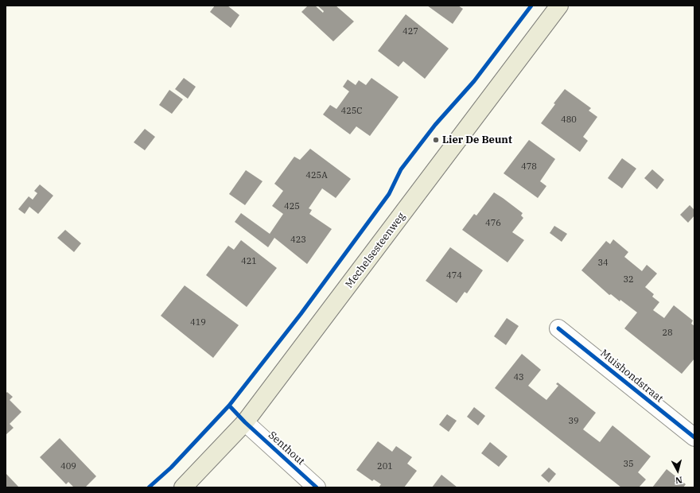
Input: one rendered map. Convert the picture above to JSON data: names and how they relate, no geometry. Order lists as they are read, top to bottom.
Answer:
{
  "streets": {
    "main road": ["Mechelsesteenweg"],
    "street": ["Muishondstraat", "Senthout"]
  },
  "crossings": [
    ["Mechelsesteenweg", "Senthout"]
  ],
  "places": ["Lier De Beunt"],
  "house_numbers": [
    "427",
    "425C",
    "480",
    "478",
    "425A",
    "425",
    "476",
    "423",
    "421",
    "34",
    "474",
    "32",
    "419",
    "28",
    "43",
    "39",
    "35",
    "409",
    "201"
  ],
  "north": "bottom"
}
